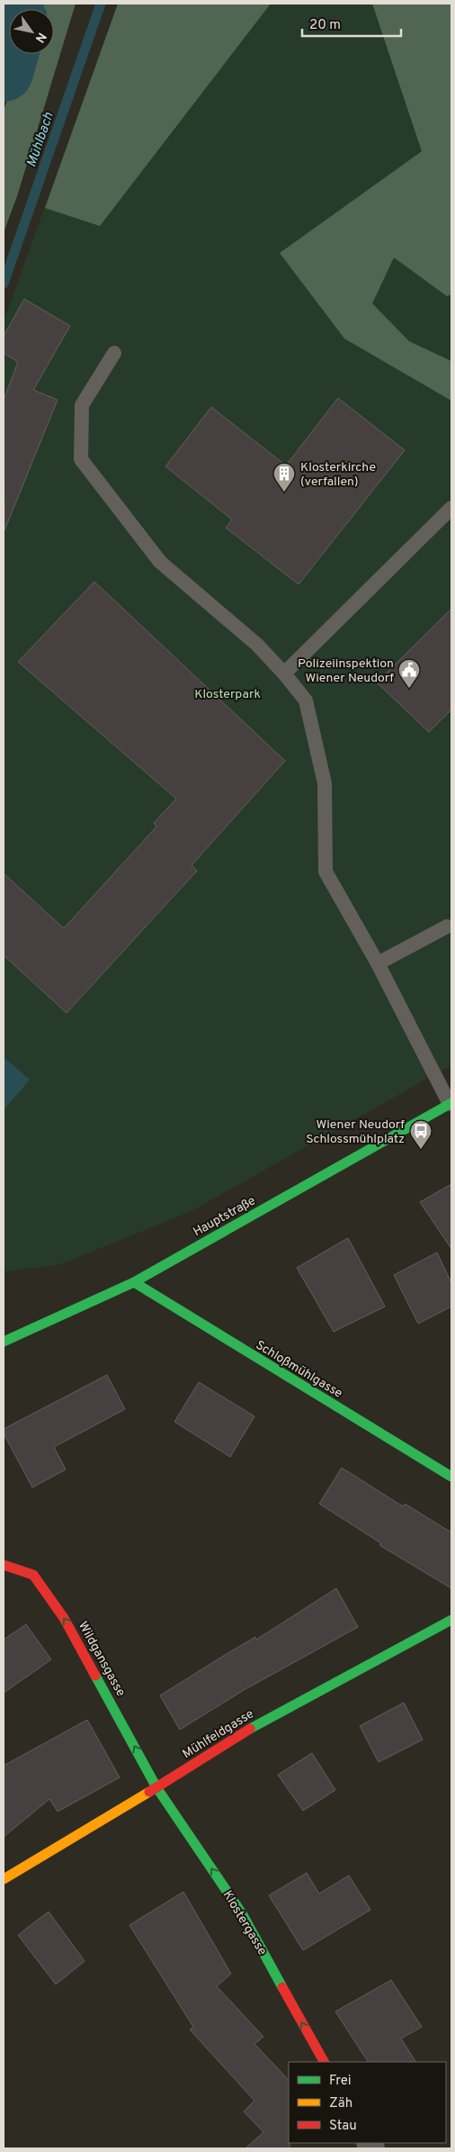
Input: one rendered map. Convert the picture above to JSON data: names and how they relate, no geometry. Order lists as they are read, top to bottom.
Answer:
{
  "streets": {
    "street": [
      "Hauptstraße",
      "Schloßmühlgasse",
      "Wildgansgasse",
      "Mühlfeldgasse",
      "Klostergasse"
    ]
  },
  "crossings": [
    ["Hauptstraße", "Schloßmühlgasse"],
    ["Wildgansgasse", "Mühlfeldgasse"],
    ["Wildgansgasse", "Klostergasse"],
    ["Mühlfeldgasse", "Klostergasse"]
  ],
  "one_way": ["Wildgansgasse", "Klostergasse"],
  "water": ["Mühlbach"],
  "parks": ["Klosterpark"],
  "places": {
    "building": ["Klosterkirche (verfallen)"],
    "public building": ["Polizeiinspektion Wiener Neudorf"],
    "bus stop": ["Wiener Neudorf Schlossmühlplatz"]
  },
  "legend": ["Frei", "Zäh", "Stau"],
  "scale_bar": "20 m",
  "north": "bottom right"
}
